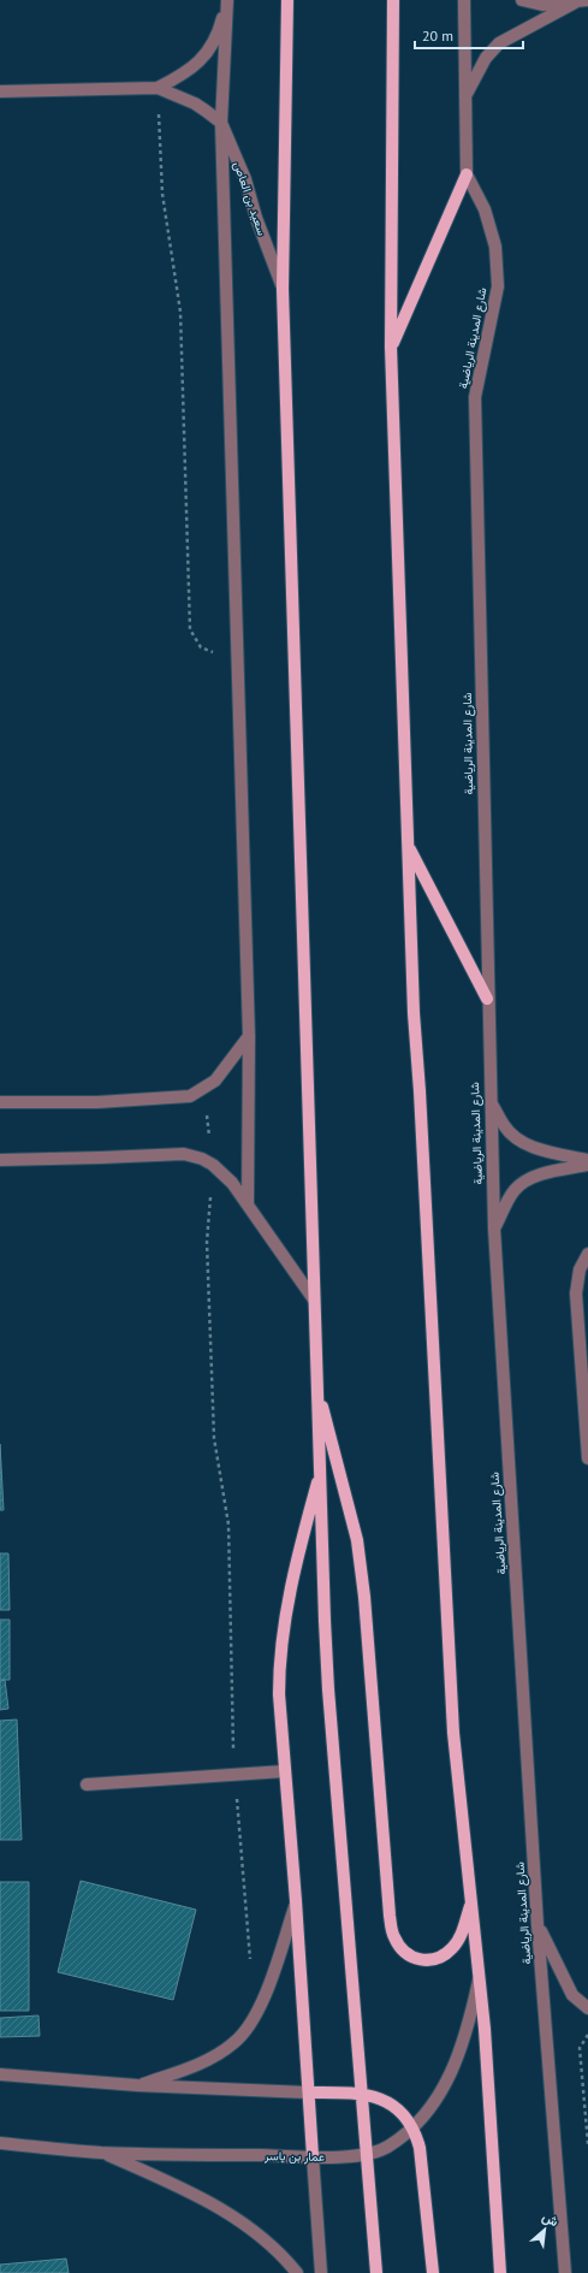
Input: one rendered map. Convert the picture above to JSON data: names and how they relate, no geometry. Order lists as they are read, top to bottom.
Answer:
{
  "streets": {
    "street": ["سعيد بن العاص", "شارع المدينة الرياضية", "عمار بن ياسر"]
  },
  "scale_bar": "20 m",
  "north": "top right"
}
